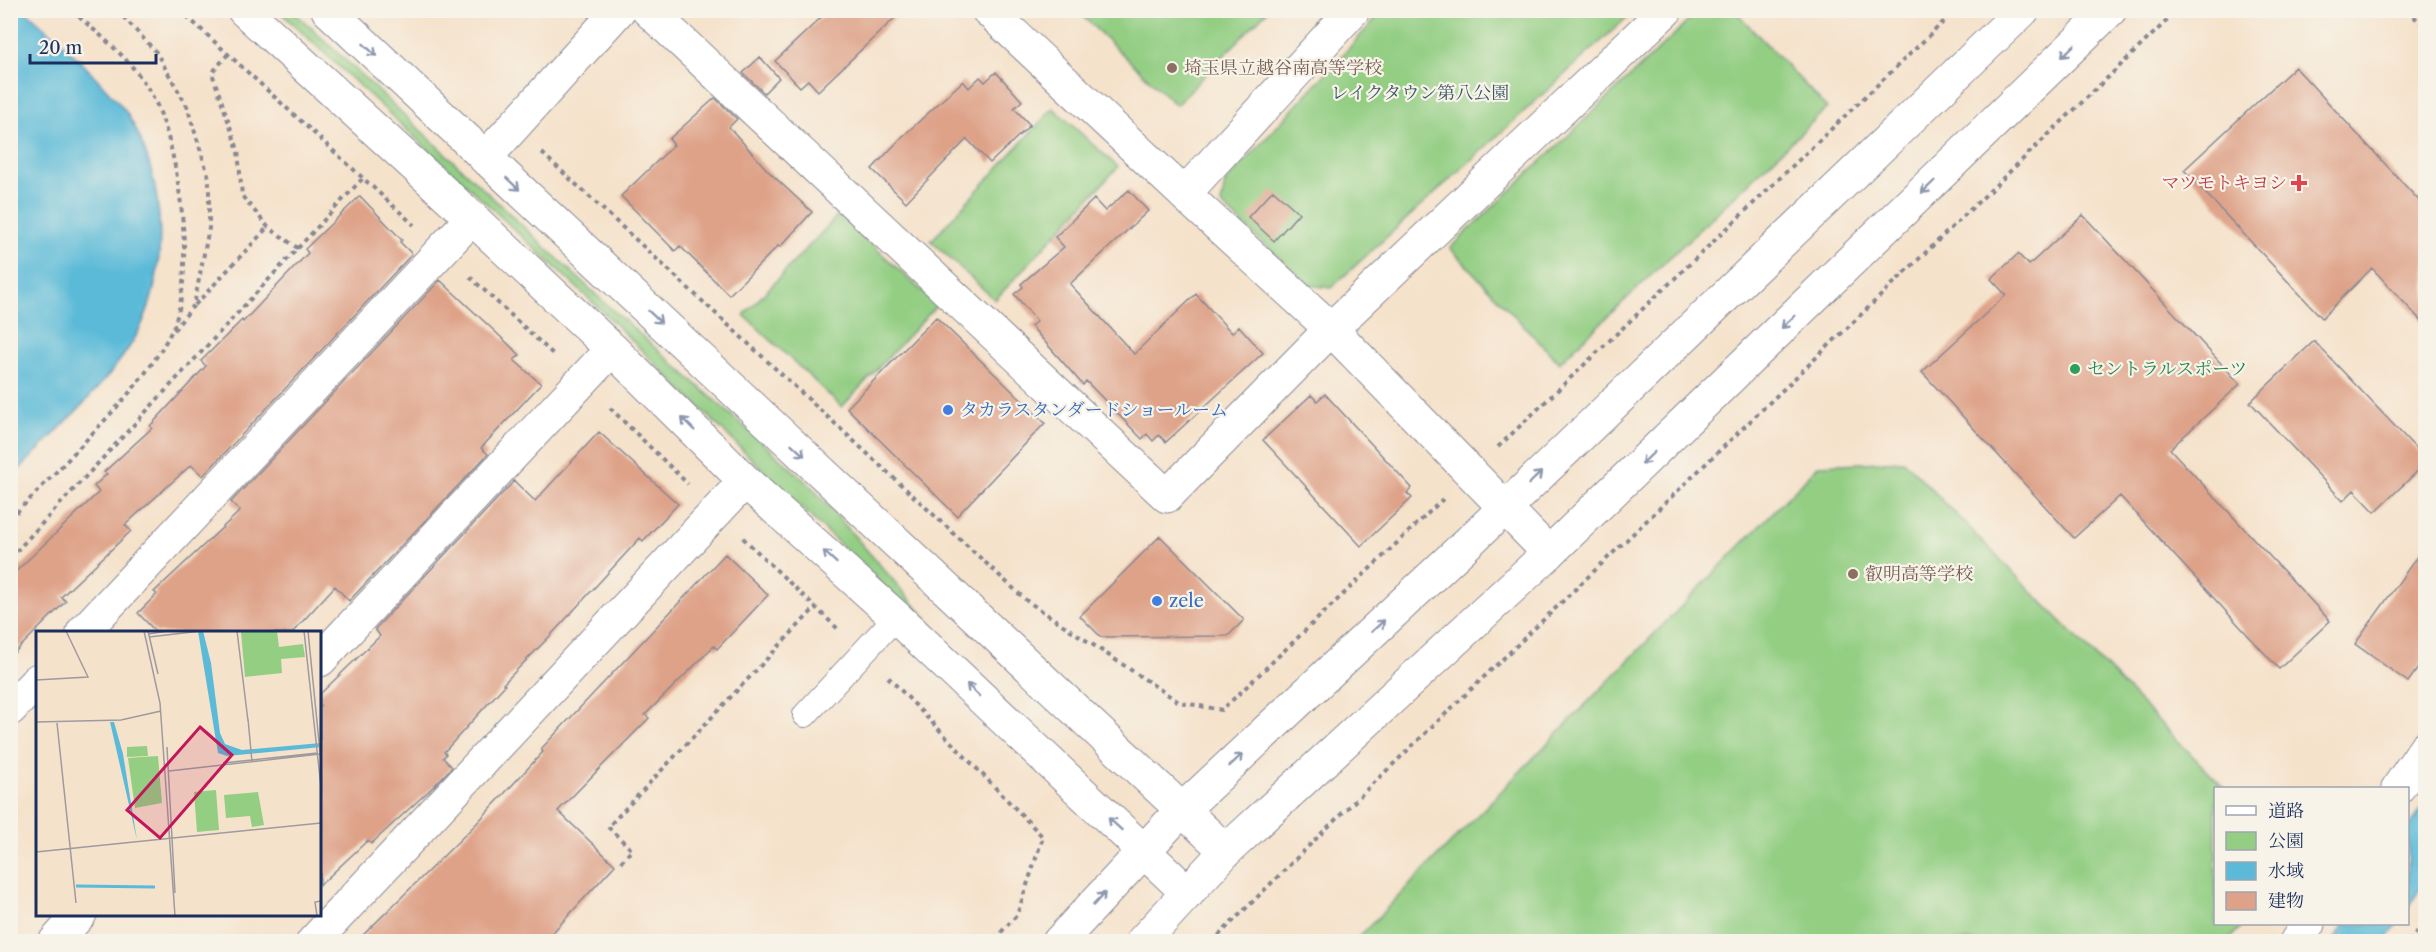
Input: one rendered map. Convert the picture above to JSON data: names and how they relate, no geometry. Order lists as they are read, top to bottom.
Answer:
{
  "parks": ["レイクタウン第八公園"],
  "places": {
    "other": [
      "埼玉県立越谷南高等学校",
      "セントラルスポーツ",
      "タカラスタンダードショールーム",
      "叡明高等学校",
      "zele"
    ],
    "health": ["マツモトキヨシ"]
  },
  "legend": [
    "道路",
    "公園",
    "水域",
    "建物"
  ],
  "scale_bar": "20 m"
}
